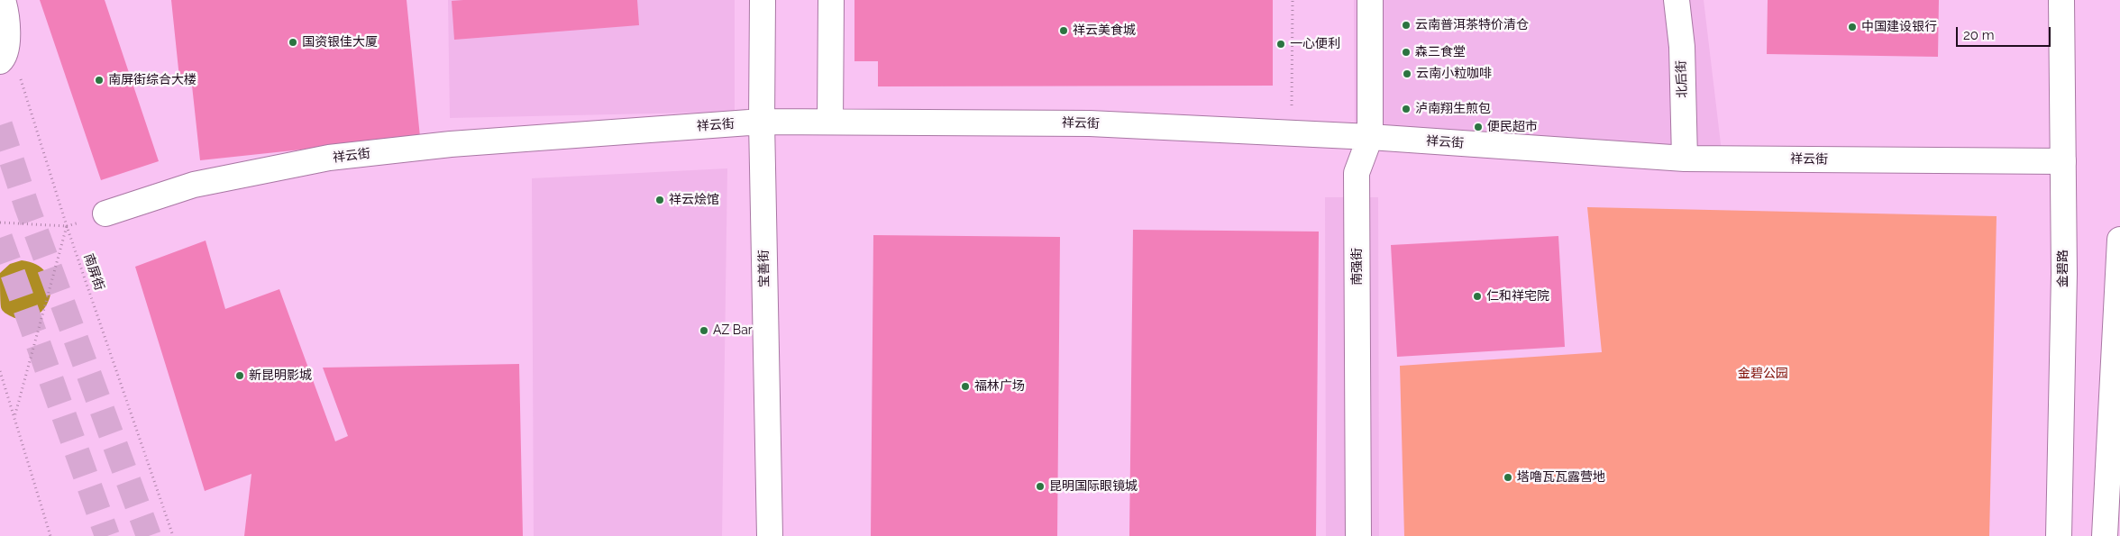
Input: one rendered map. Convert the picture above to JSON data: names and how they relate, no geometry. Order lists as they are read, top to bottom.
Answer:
{
  "streets": {
    "street": [
      "北后街",
      "祥云街",
      "南强街",
      "宝善街",
      "金碧路"
    ],
    "path": ["南屏街"]
  },
  "crossings": [
    ["北后街", "祥云街"],
    ["祥云街", "南强街"],
    ["祥云街", "宝善街"],
    ["祥云街", "金碧路"]
  ],
  "parks": ["金碧公园"],
  "places": [
    "云南普洱茶特价清仓",
    "中国建设银行",
    "祥云美食城",
    "国资银佳大厦",
    "一心便利",
    "森三食堂",
    "云南小粒咖啡",
    "南屏街综合大楼",
    "泸南翔生煎包",
    "便民超市",
    "祥云烩馆",
    "仁和祥宅院",
    "AZ Bar",
    "新昆明影城",
    "福林广场",
    "塔噜瓦瓦露营地",
    "昆明国际眼镜城"
  ],
  "scale_bar": "20 m"
}
